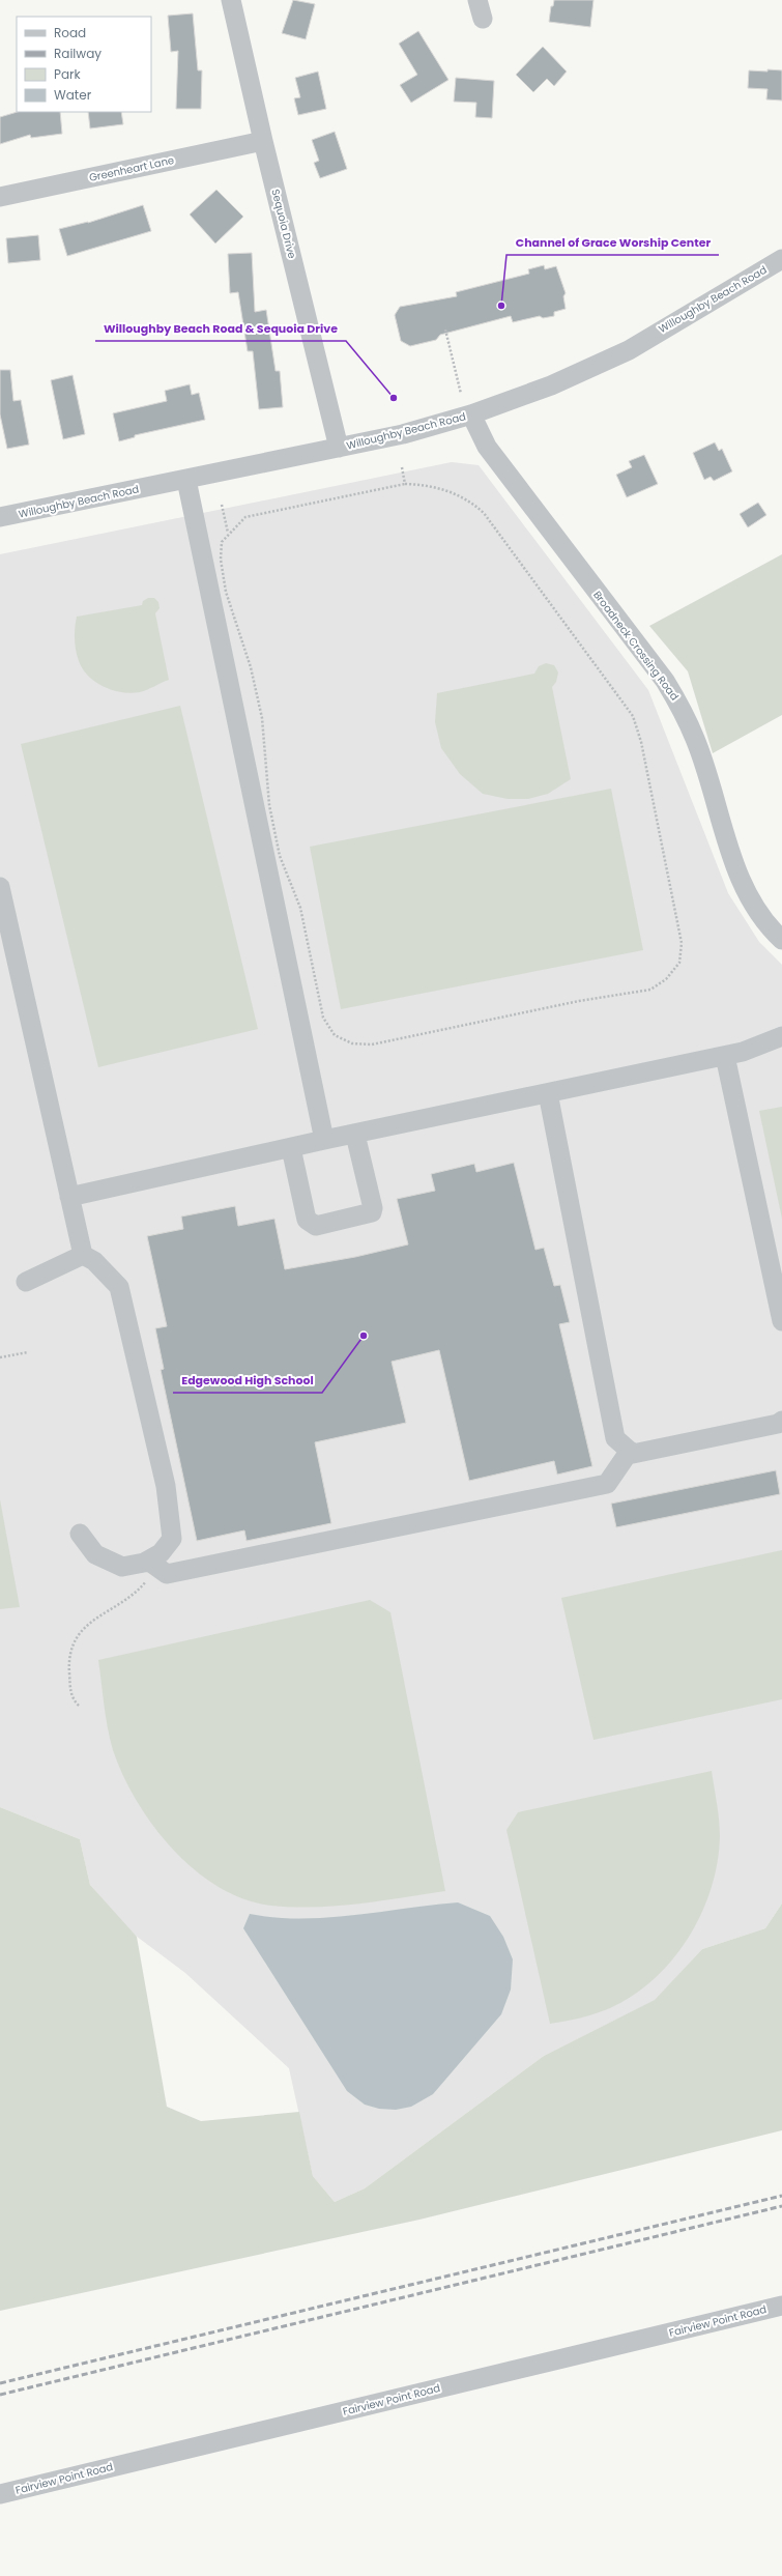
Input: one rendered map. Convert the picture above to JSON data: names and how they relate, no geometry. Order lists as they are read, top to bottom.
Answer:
{
  "streets": {
    "street": [
      "Greenheart Lane",
      "Sequoia Drive",
      "Willoughby Beach Road",
      "Broadneck Crossing Road",
      "Fairview Point Road"
    ]
  },
  "crossings": [
    ["Greenheart Lane", "Sequoia Drive"],
    ["Sequoia Drive", "Willoughby Beach Road"],
    ["Willoughby Beach Road", "Broadneck Crossing Road"]
  ],
  "places": ["Channel of Grace Worship Center", "Willoughby Beach Road & Sequoia Drive", "Edgewood High School"],
  "legend": [
    "Road",
    "Railway",
    "Park",
    "Water"
  ]
}
